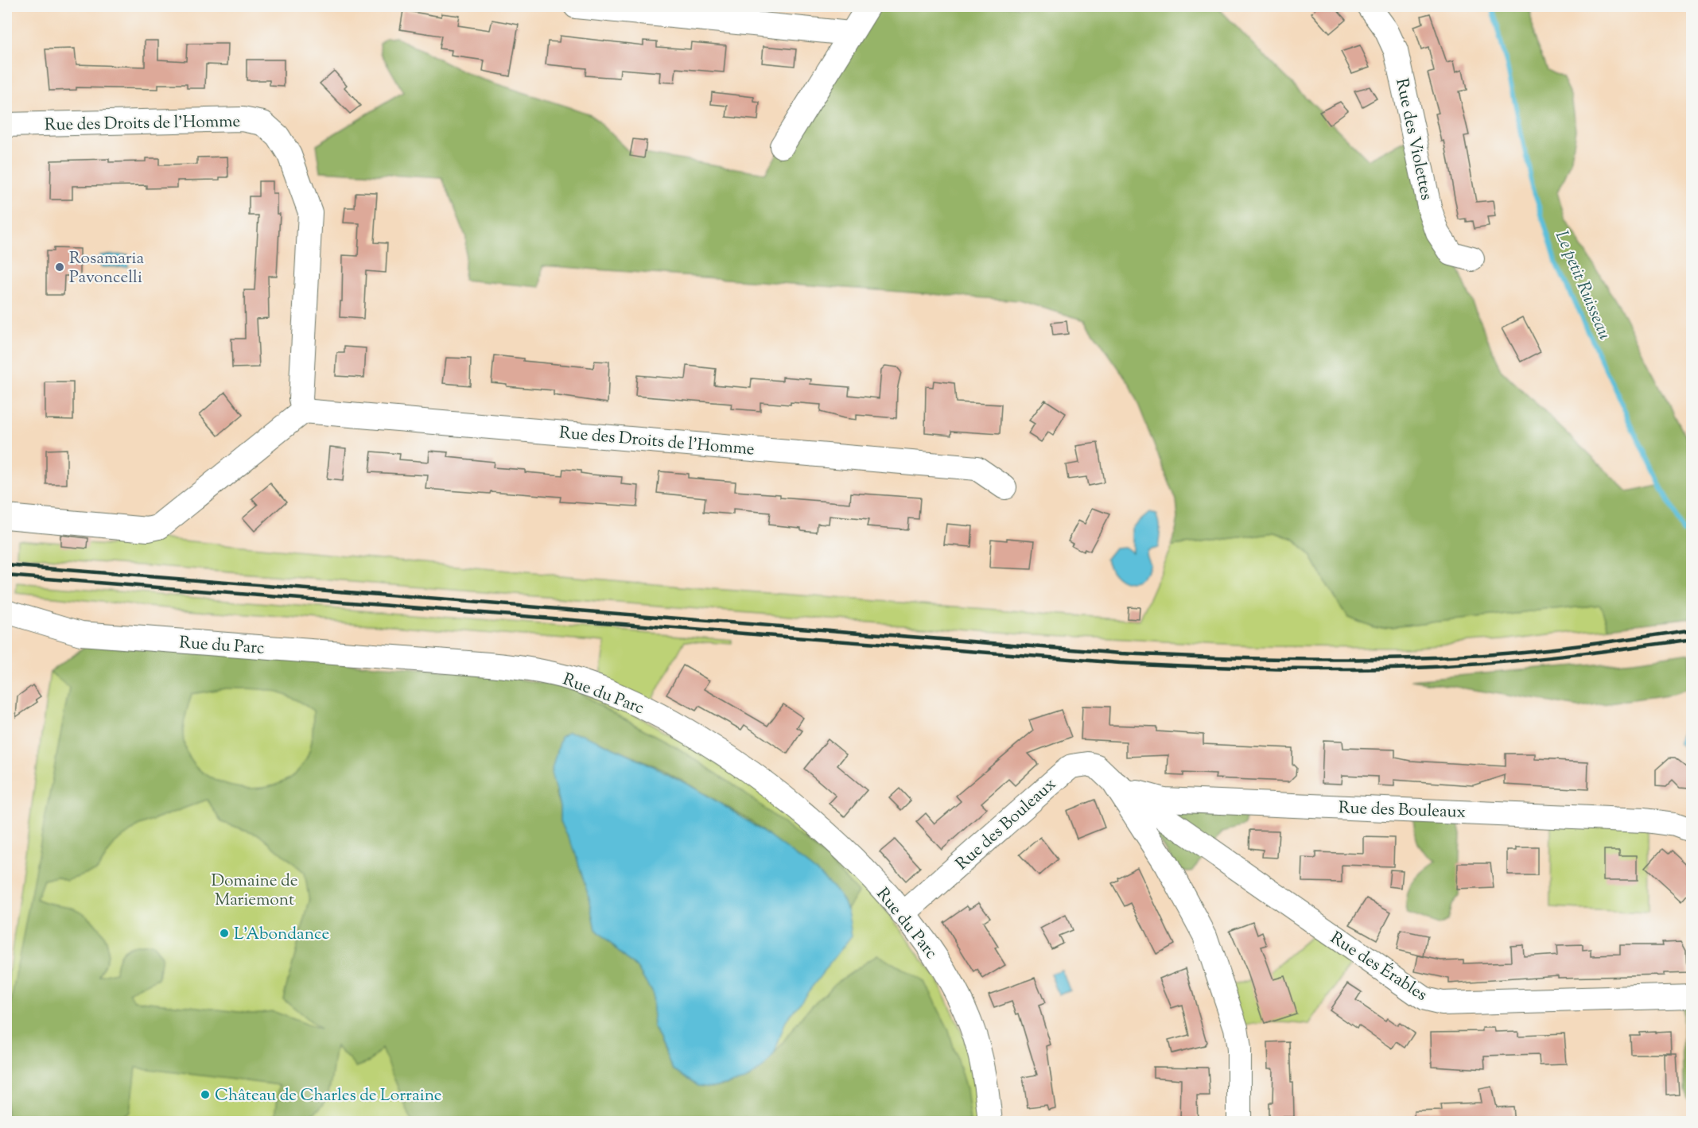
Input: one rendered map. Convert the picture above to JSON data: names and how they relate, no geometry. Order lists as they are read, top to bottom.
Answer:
{
  "streets": {
    "street": [
      "Rue des Droits de l'Homme",
      "Rue des Violettes",
      "Rue du Parc",
      "Rue des Bouleaux",
      "Rue des Érables"
    ]
  },
  "crossings": [
    ["Rue du Parc", "Rue des Bouleaux"],
    ["Rue des Bouleaux", "Rue des Érables"]
  ],
  "water": ["Le petit Ruisseau"],
  "parks": ["Domaine de Mariemont"],
  "places": ["Rosamaria Pavoncelli", "L'Abondance", "Château de Charles de Lorraine"]
}
